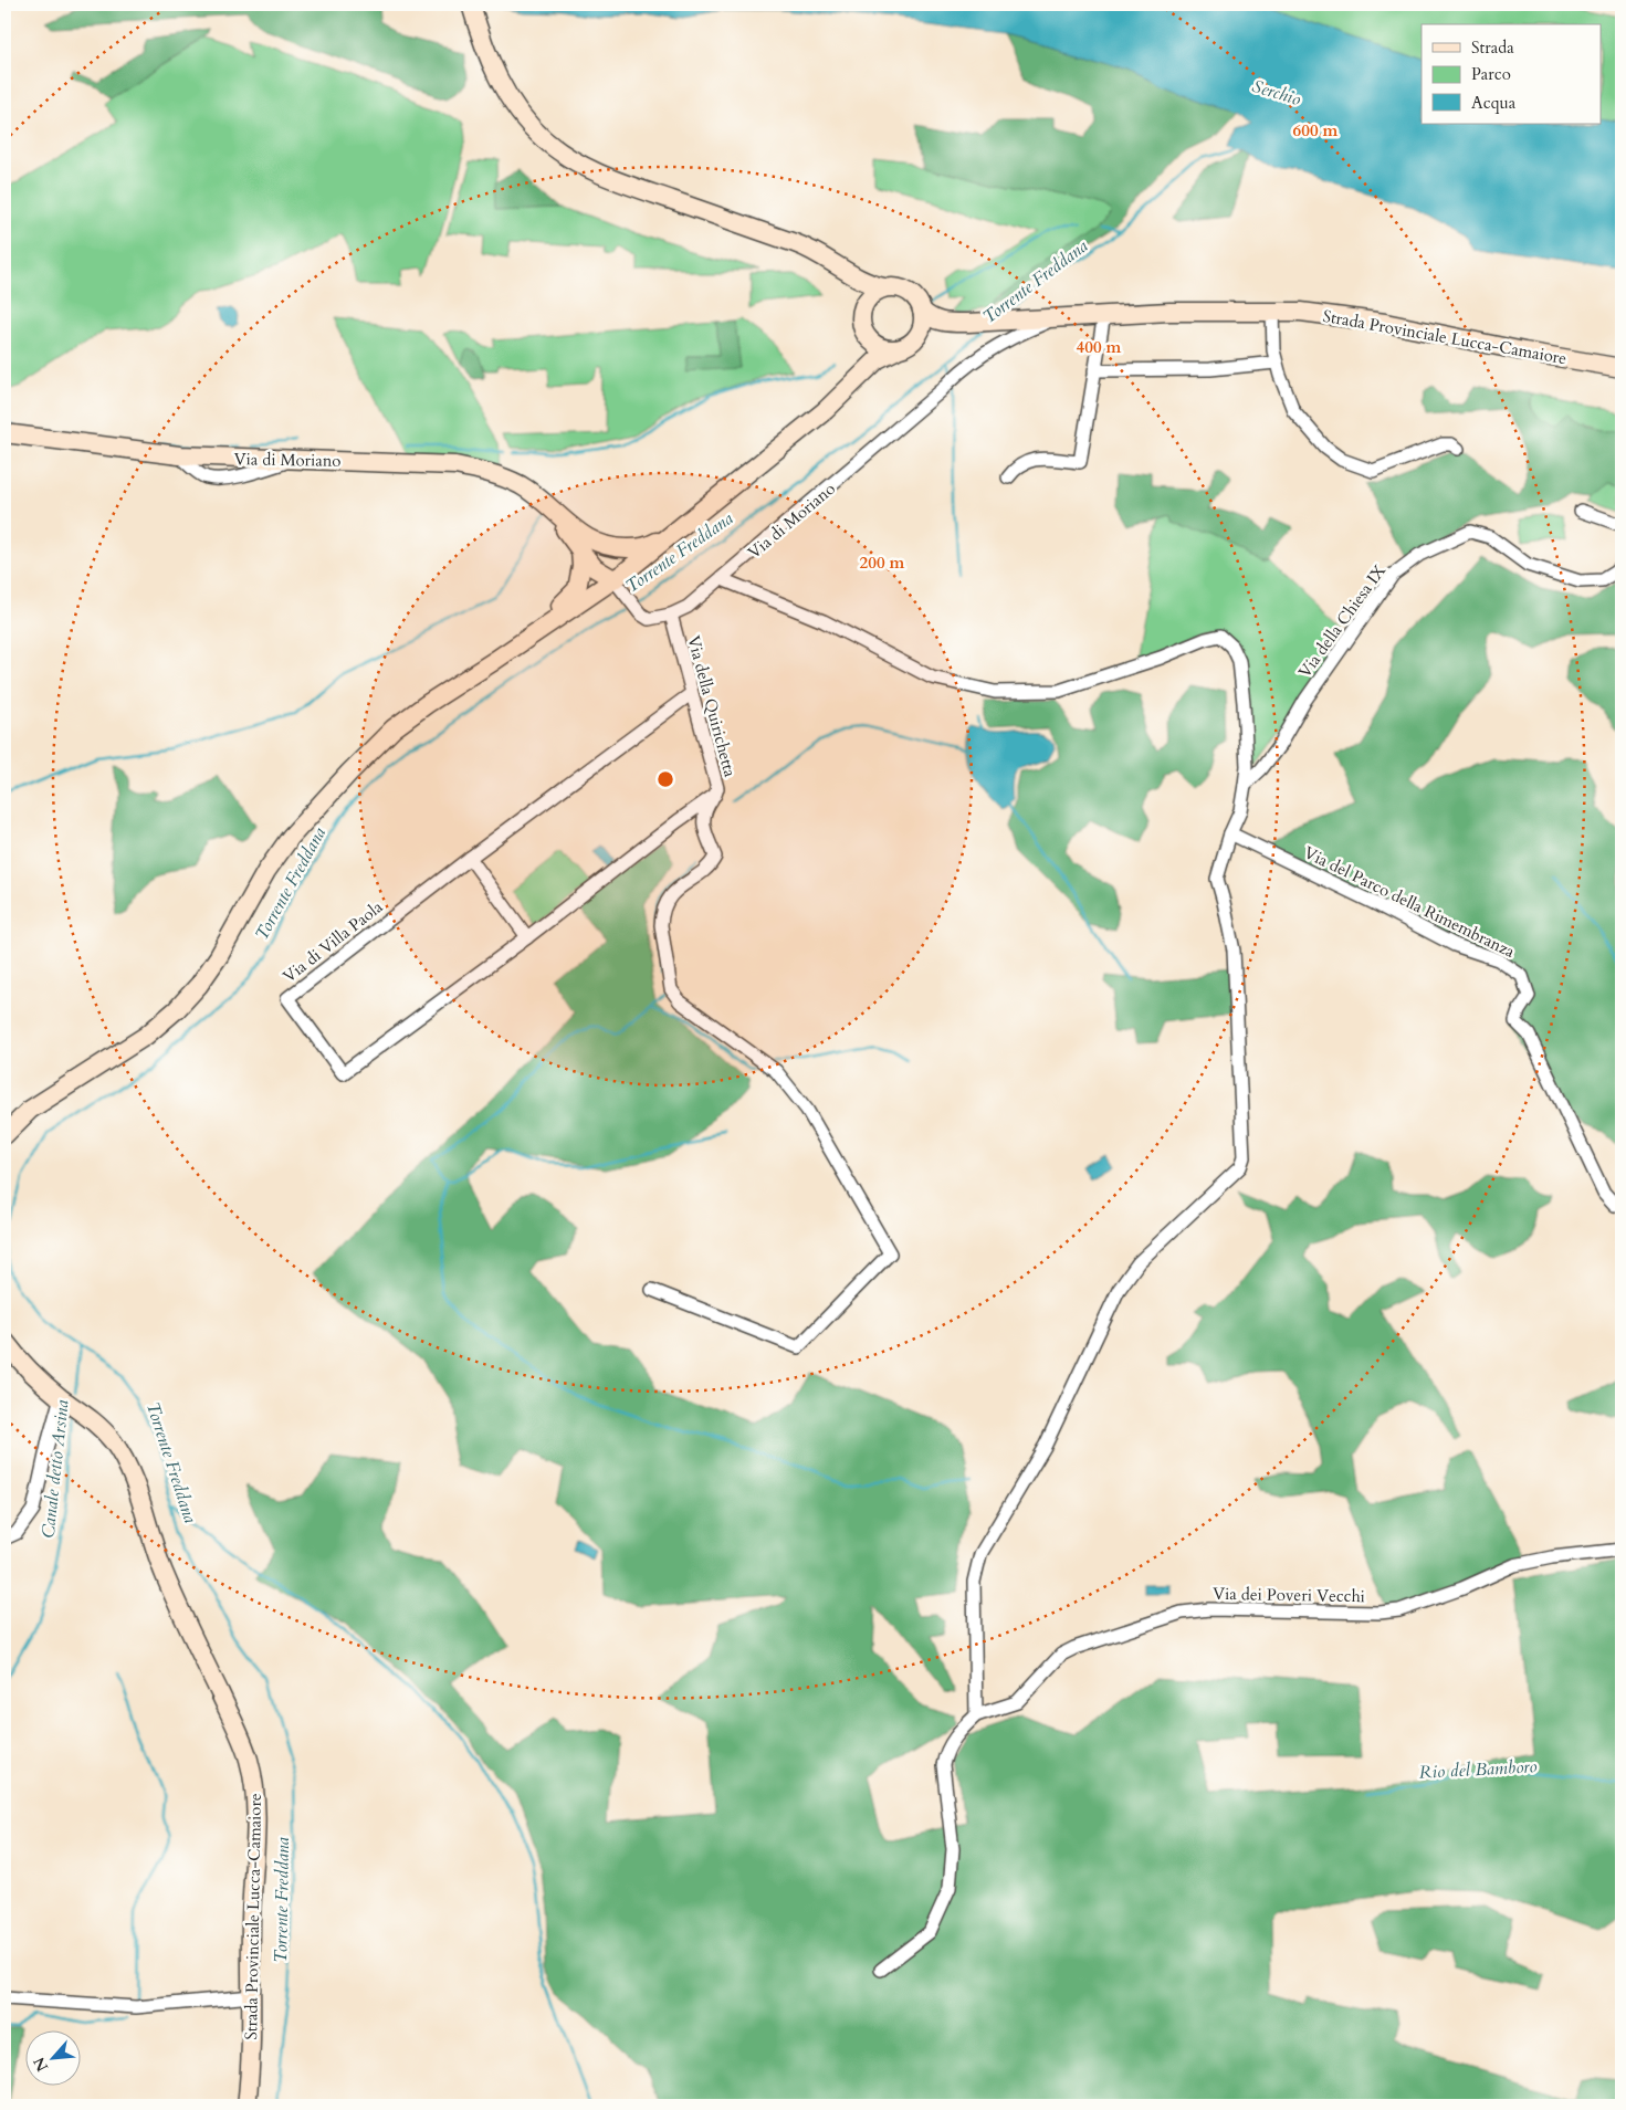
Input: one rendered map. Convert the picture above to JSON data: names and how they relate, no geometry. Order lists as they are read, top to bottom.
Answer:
{
  "streets": {
    "main road": ["Strada Provinciale Lucca-Camaiore", "Via di Moriano"],
    "street": [
      "Via della Chiesa IX",
      "Via della Quirichetta",
      "Via del Parco della Rimembranza",
      "Via di Villa Paola",
      "Via dei Poveri Vecchi"
    ]
  },
  "crossings": [
    ["Strada Provinciale Lucca-Camaiore", "Via di Moriano"],
    ["Via di Moriano", "Via della Quirichetta"],
    ["Via della Quirichetta", "Via di Villa Paola"]
  ],
  "water": [
    "Serchio",
    "Torrente Freddana",
    "Canale detto Arsina",
    "Rio del Bamboro"
  ],
  "legend": ["Strada", "Parco", "Acqua"],
  "north": "bottom left",
  "rings": ["600 m", "400 m", "200 m"]
}
